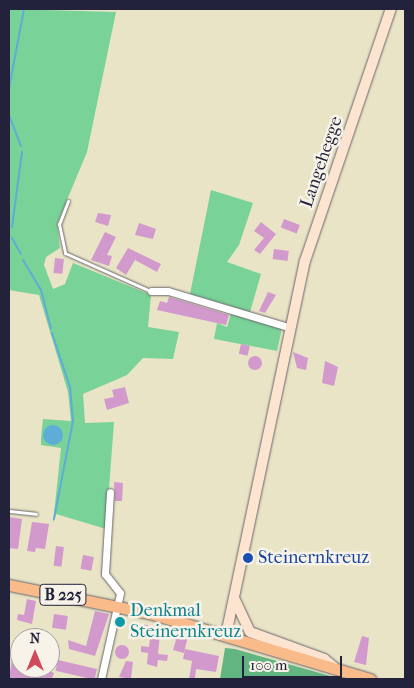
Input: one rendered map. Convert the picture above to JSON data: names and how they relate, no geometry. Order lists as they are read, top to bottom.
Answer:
{
  "streets": {
    "main road": ["B 225"],
    "street": ["Langehegge"]
  },
  "crossings": [
    ["Langehegge", "B 225"]
  ],
  "places": ["Steinernkreuz", "Denkmal Steinernkreuz"],
  "scale_bar": "100 m",
  "north": "top"
}
